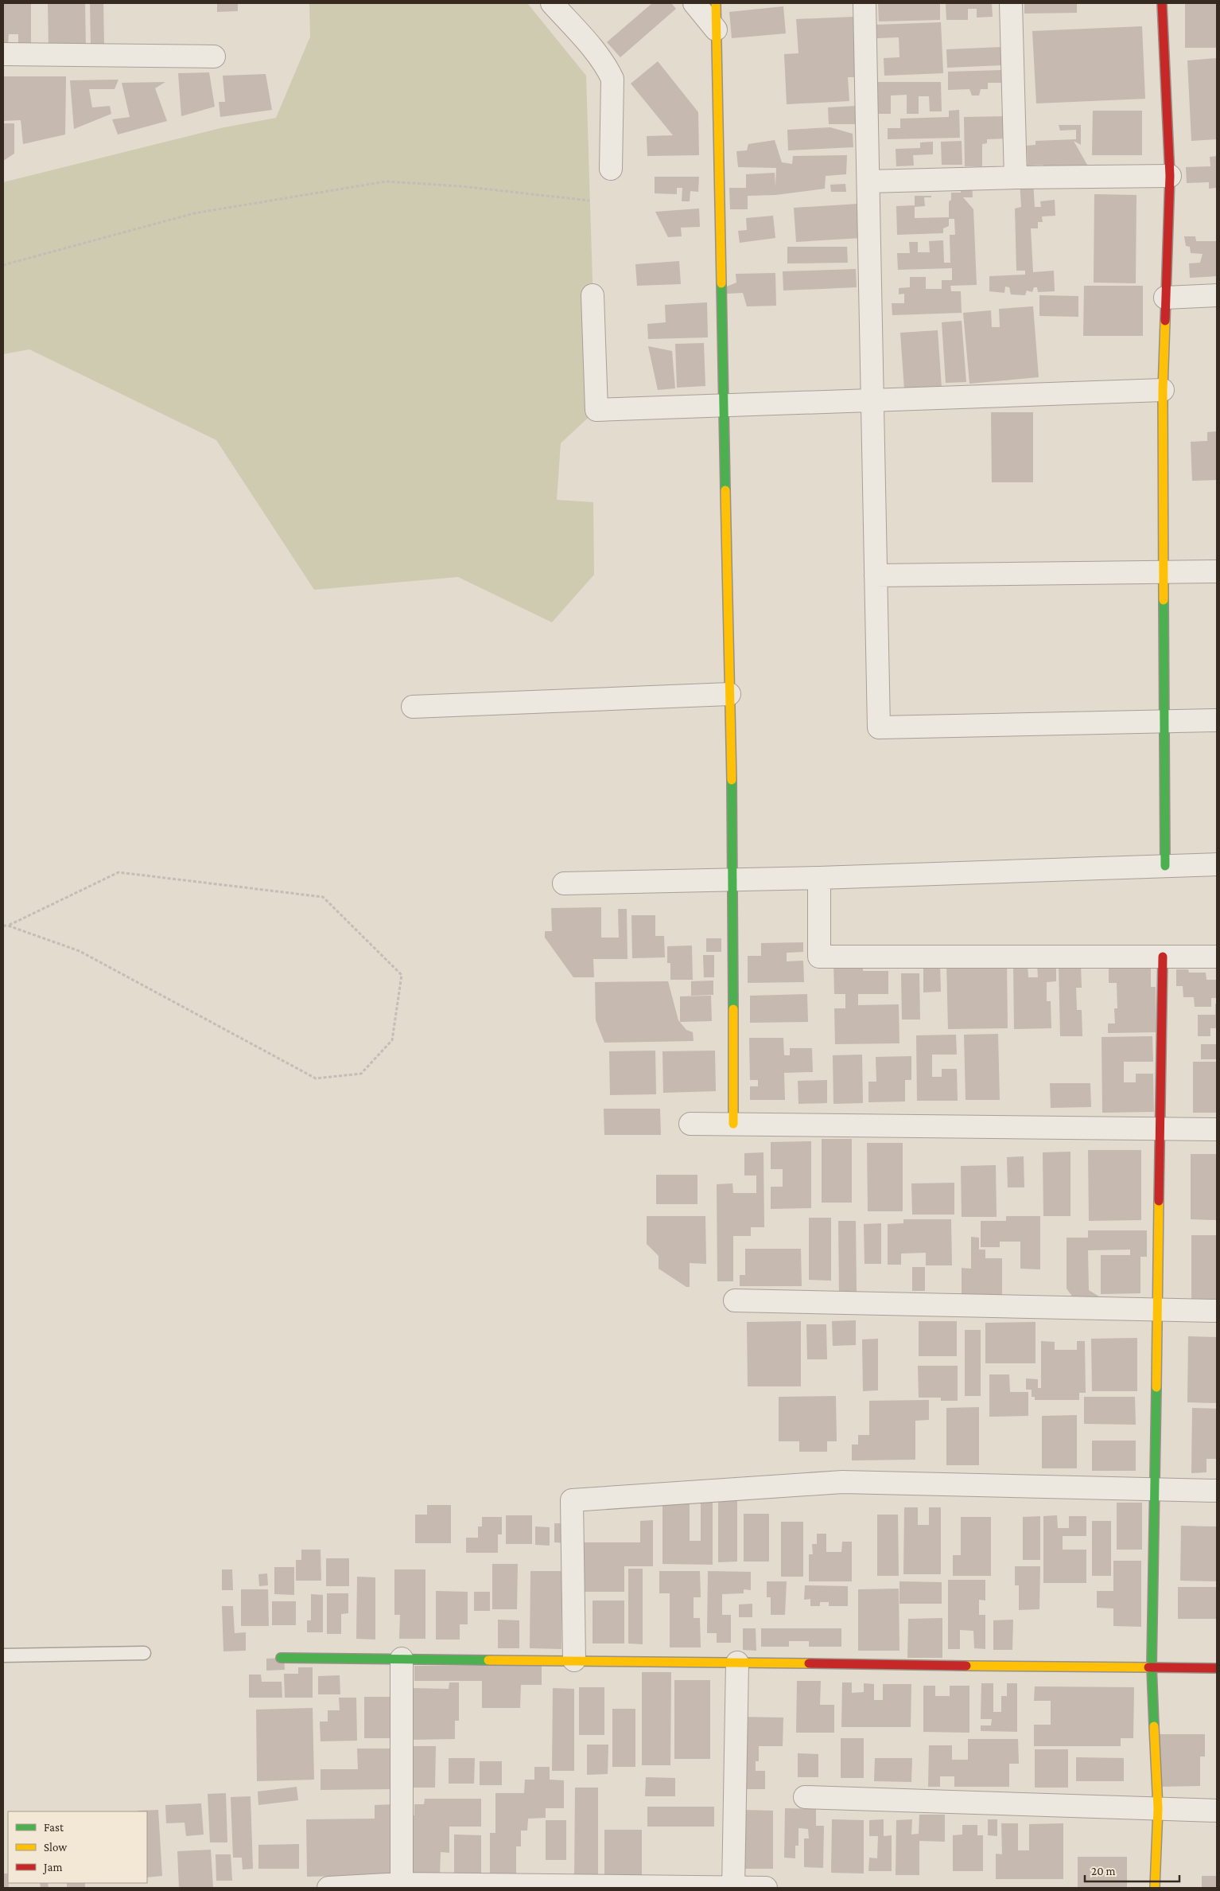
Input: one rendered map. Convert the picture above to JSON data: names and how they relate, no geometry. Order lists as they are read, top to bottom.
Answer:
{
  "legend": ["Fast", "Slow", "Jam"],
  "scale_bar": "20 m"
}
